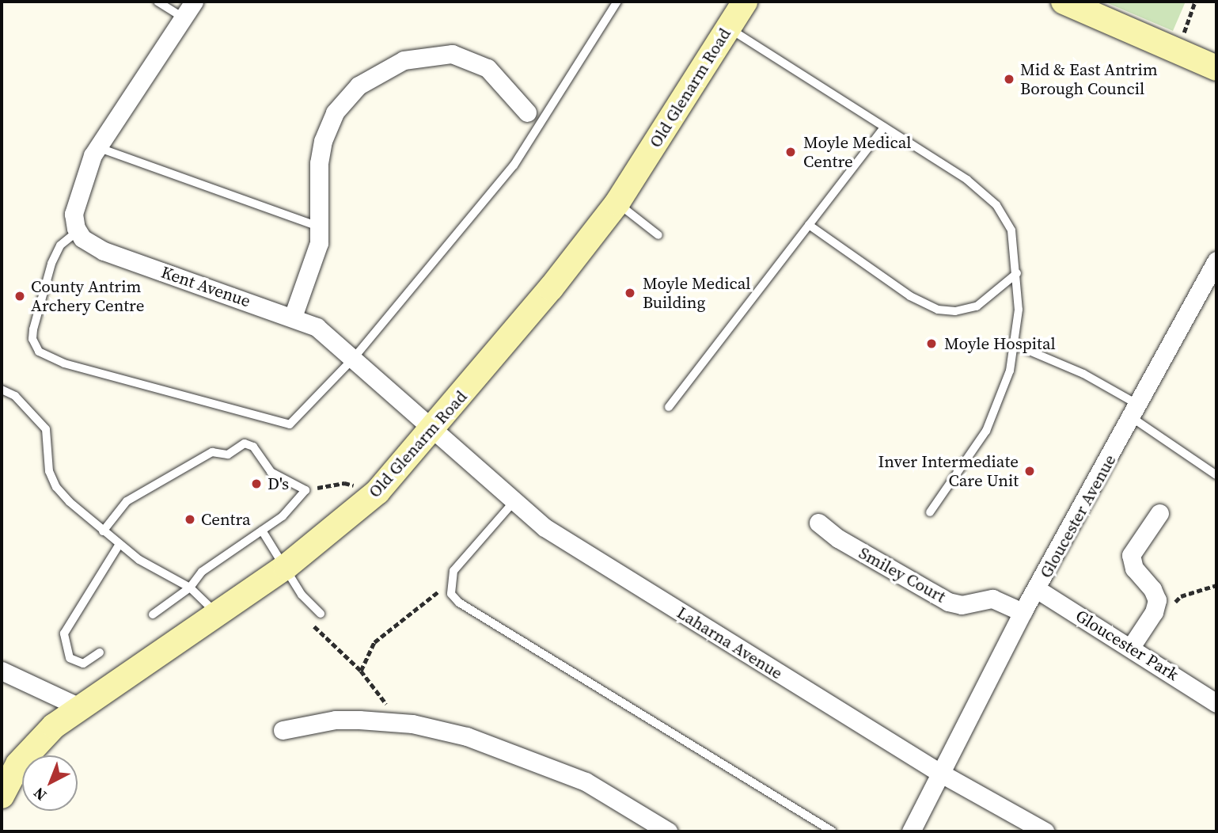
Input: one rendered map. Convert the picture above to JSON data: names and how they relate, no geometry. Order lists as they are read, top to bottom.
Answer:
{
  "streets": {
    "street": [
      "Old Glenarm Road",
      "Kent Avenue",
      "Gloucester Avenue",
      "Smiley Court",
      "Laharna Avenue",
      "Gloucester Park"
    ]
  },
  "crossings": [
    ["Old Glenarm Road", "Kent Avenue"],
    ["Old Glenarm Road", "Laharna Avenue"],
    ["Kent Avenue", "Laharna Avenue"],
    ["Gloucester Avenue", "Smiley Court"],
    ["Gloucester Avenue", "Laharna Avenue"],
    ["Gloucester Avenue", "Gloucester Park"]
  ],
  "places": [
    "Mid & East Antrim Borough Council",
    "Moyle Medical Centre",
    "Moyle Medical Building",
    "County Antrim Archery Centre",
    "Moyle Hospital",
    "Inver Intermediate Care Unit",
    "D's",
    "Centra"
  ],
  "north": "bottom left"
}
